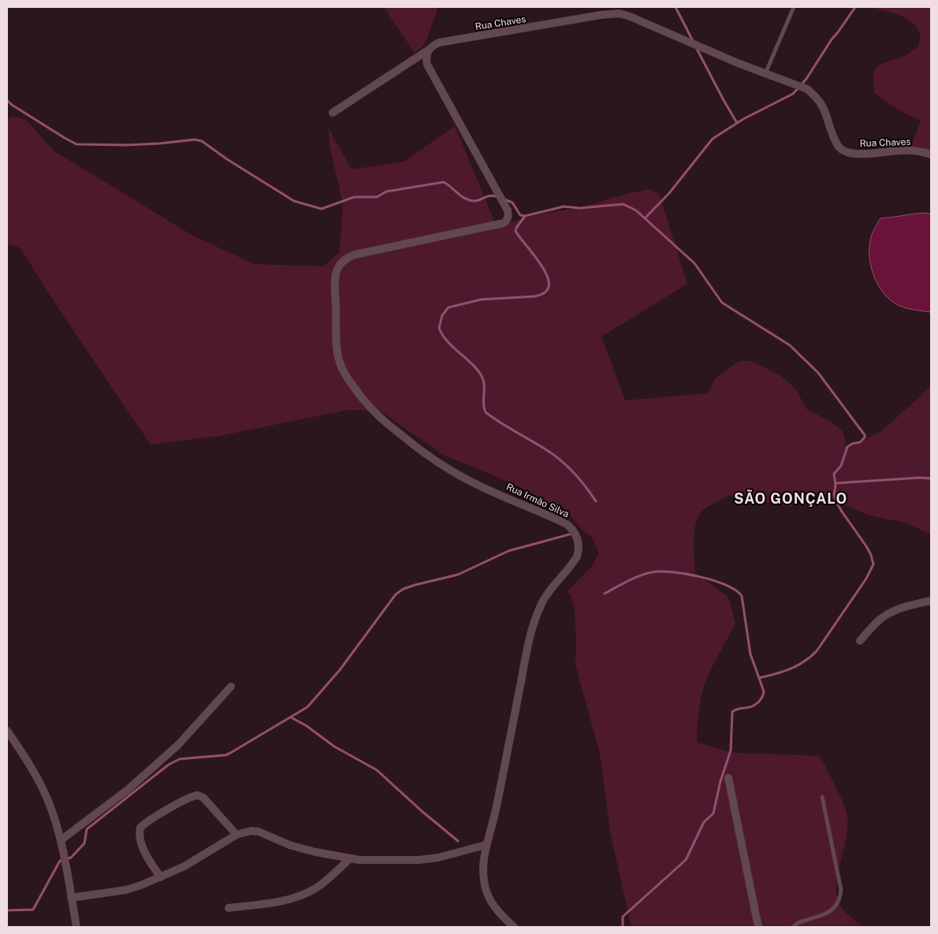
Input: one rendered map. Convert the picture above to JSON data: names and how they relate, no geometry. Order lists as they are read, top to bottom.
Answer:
{
  "streets": {
    "street": ["Rua Chaves", "Rua Irmão Silva"]
  },
  "crossings": [
    ["Rua Chaves", "Rua Irmão Silva"]
  ],
  "districts": ["SÃO GONÇALO"]
}
